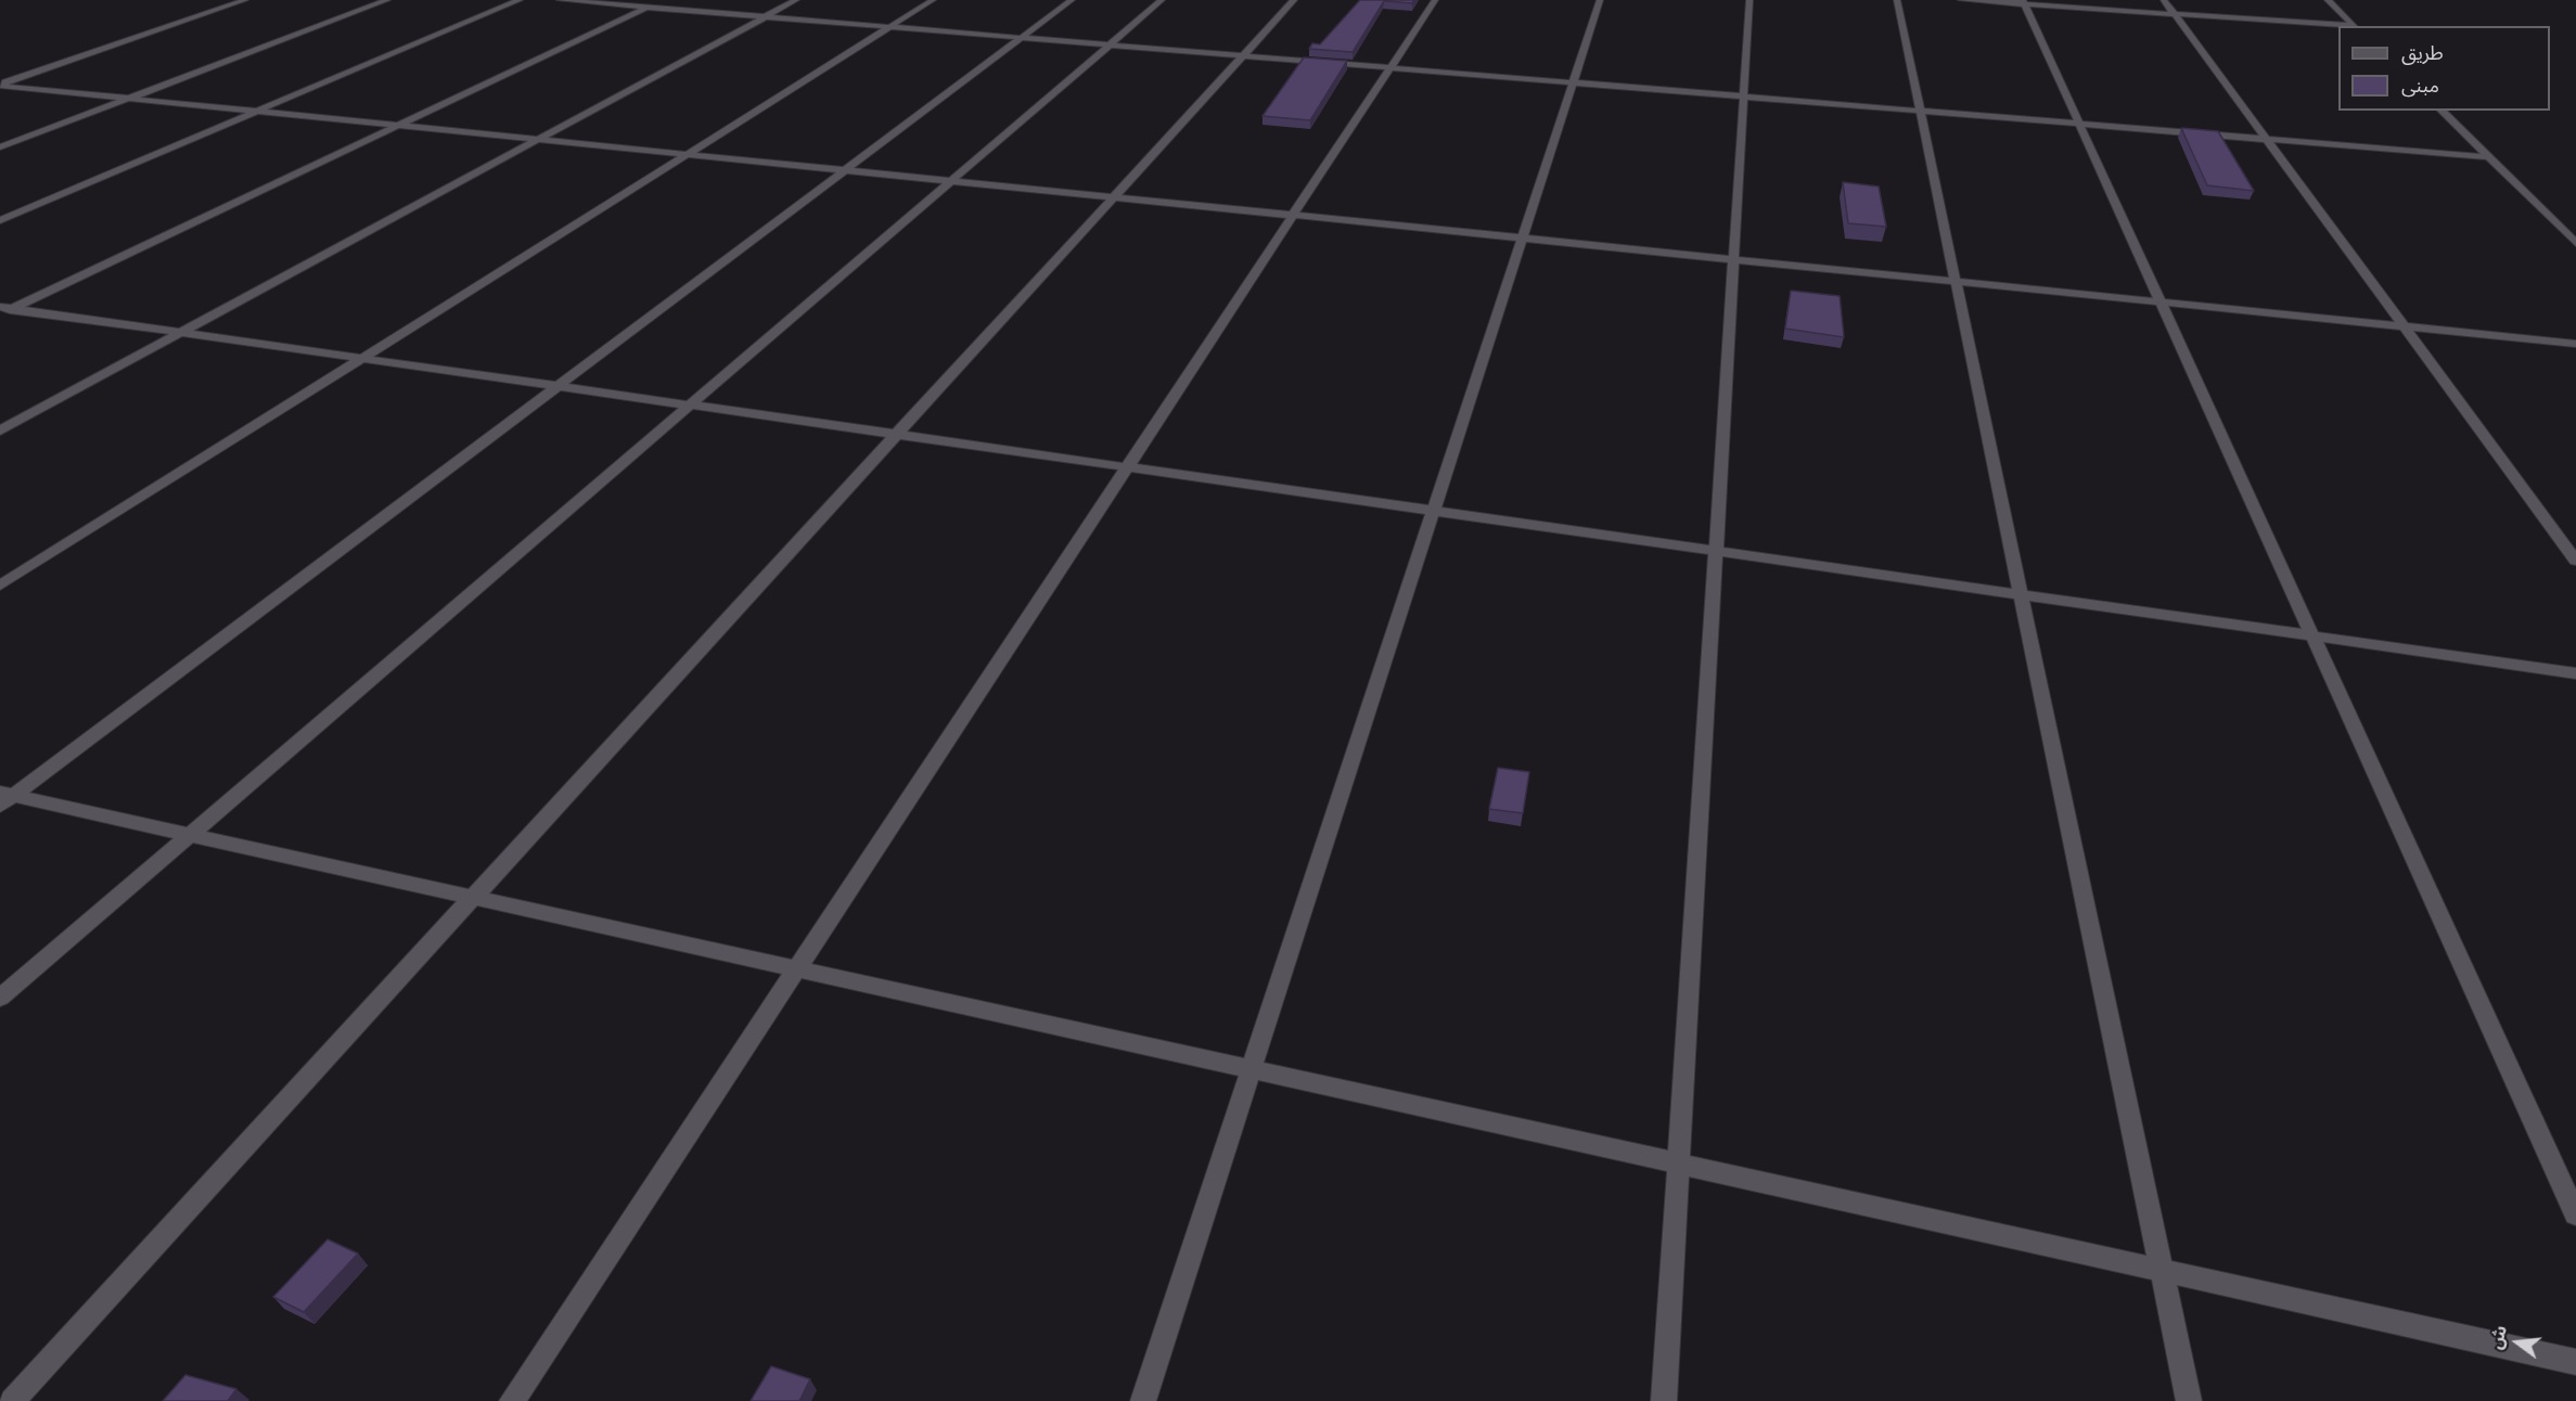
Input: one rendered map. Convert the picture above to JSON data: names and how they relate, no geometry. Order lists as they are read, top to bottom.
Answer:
{
  "legend": ["طريق", "مبنى"],
  "north": "left"
}
